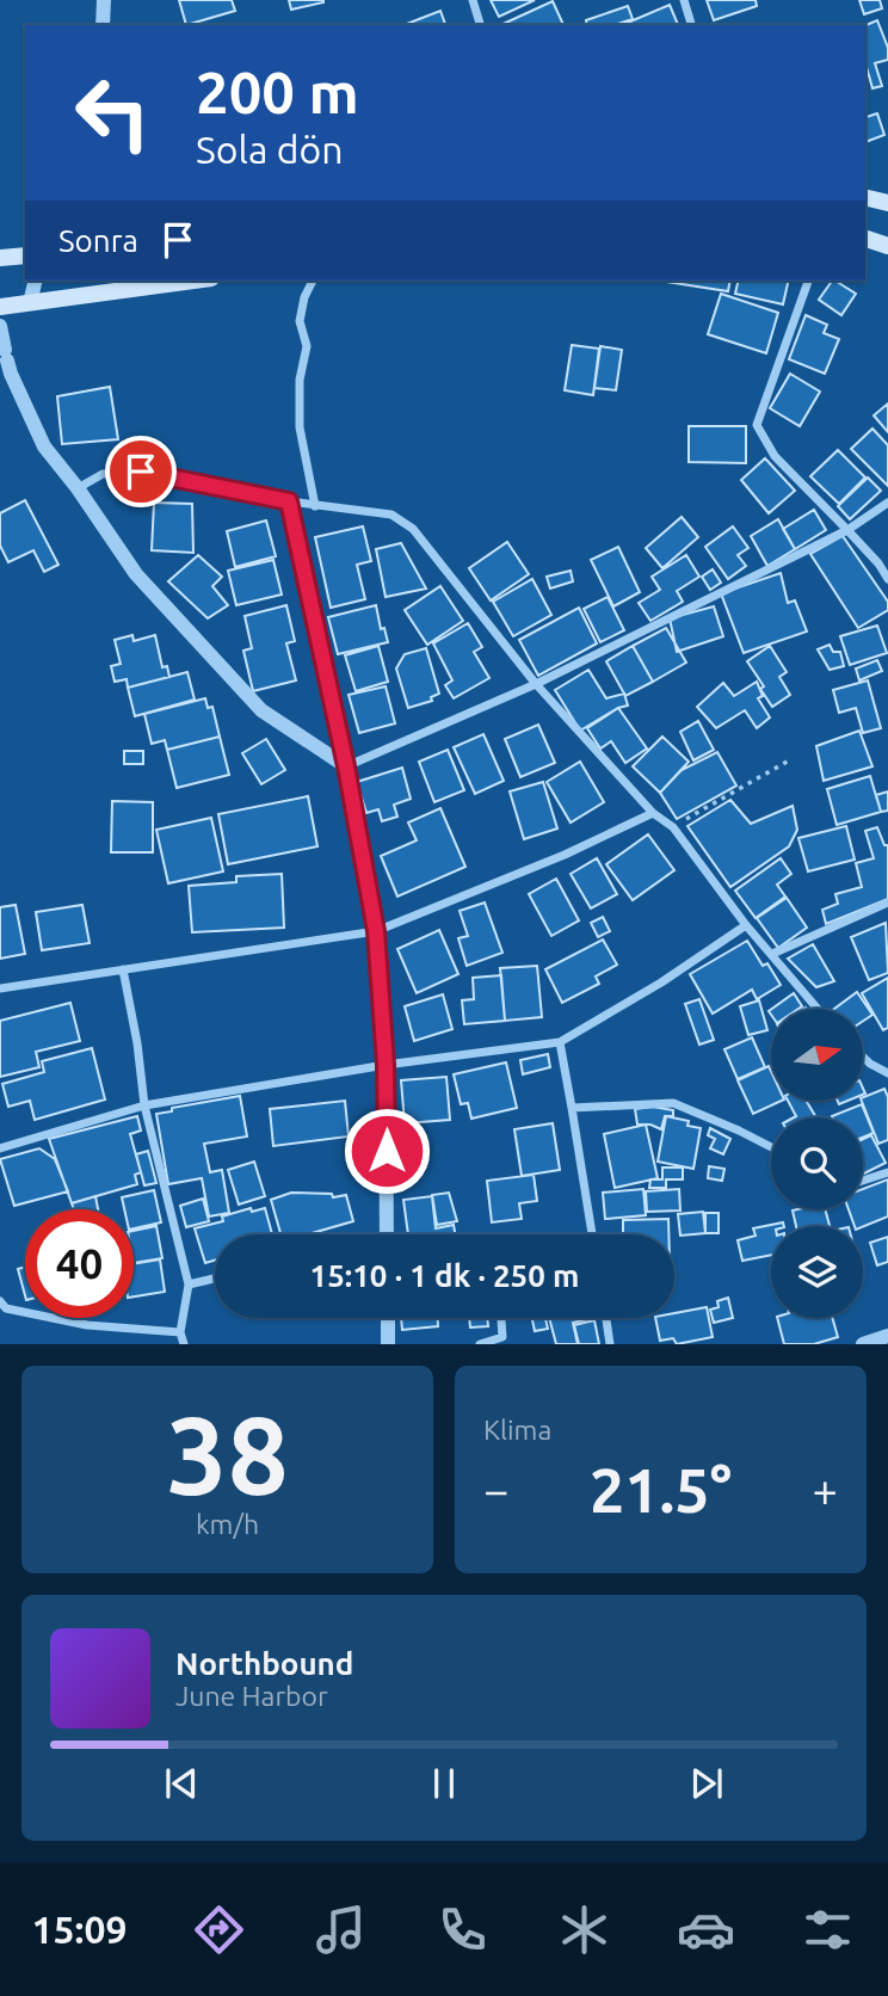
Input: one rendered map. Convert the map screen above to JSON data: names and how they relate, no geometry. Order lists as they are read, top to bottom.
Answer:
{
  "north": "right",
  "page": {
    "turn": ["200 m", "Sola dön"],
    "then": "Sonra",
    "limit": "40",
    "trip": "15:10 · 1 dk · 250 m",
    "tile": [
      ["38", "km/h"],
      "Klima"
    ],
    "heat": ["−", "21.5°", "+"],
    "song": ["Northbound", "June Harbor"],
    "tabs": "15:09"
  }
}
